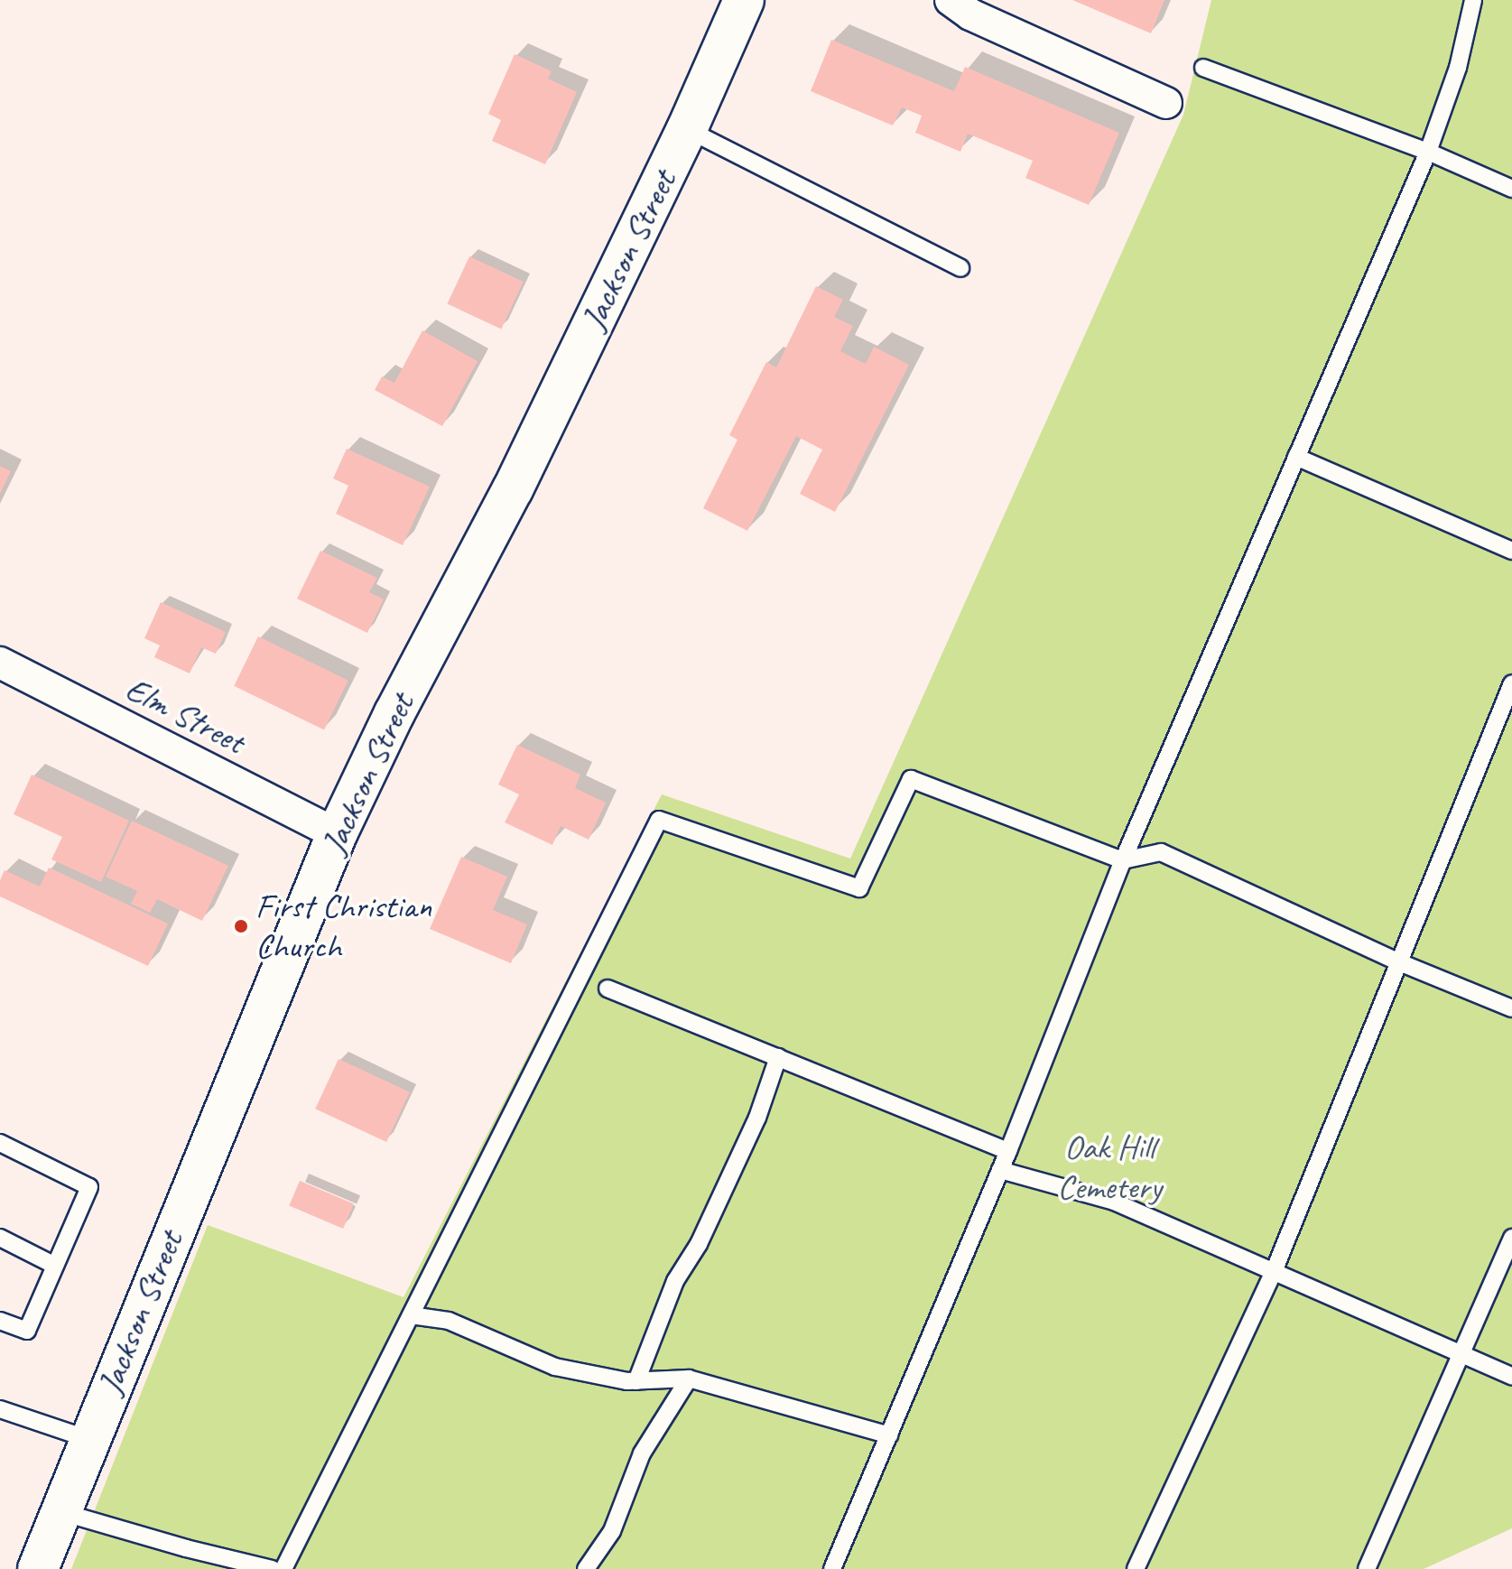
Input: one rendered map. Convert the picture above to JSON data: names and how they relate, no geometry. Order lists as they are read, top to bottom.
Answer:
{
  "streets": {
    "main road": ["Jackson Street"],
    "street": ["Elm Street"]
  },
  "crossings": [
    ["Jackson Street", "Elm Street"]
  ],
  "parks": ["Oak Hill Cemetery"],
  "places": ["First Christian Church"]
}
